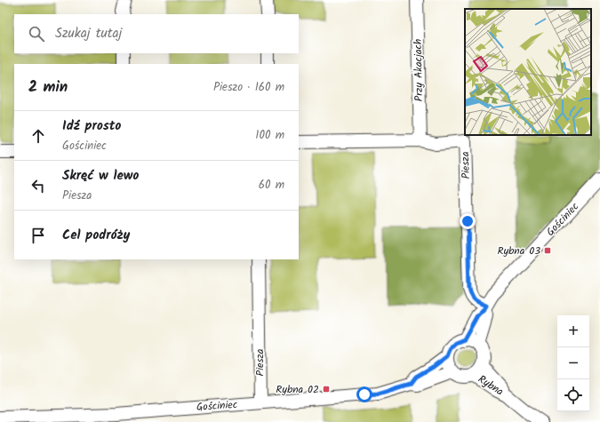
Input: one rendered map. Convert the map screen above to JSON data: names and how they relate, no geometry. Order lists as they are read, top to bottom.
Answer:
{
  "streets": {
    "street": [
      "Przy Akacjach",
      "Piesza",
      "Gościniec",
      "Rybna"
    ]
  },
  "crossings": [
    ["Przy Akacjach", "Piesza"],
    ["Piesza", "Gościniec"],
    ["Gościniec", "Rybna"]
  ],
  "places": {
    "transit": ["Rybna 03", "Rybna 02"]
  },
  "page": {
    "search": "Szukaj tutaj",
    "heading": ["2 min", "Pieszo · 160 m"],
    "list": [
      ["Idź prosto", "Gościniec", "100 m"],
      ["Skręć w lewo", "Piesza", "60 m"],
      "Cel podróży"
    ],
    "map_buttons": ["+", "−"]
  }
}
